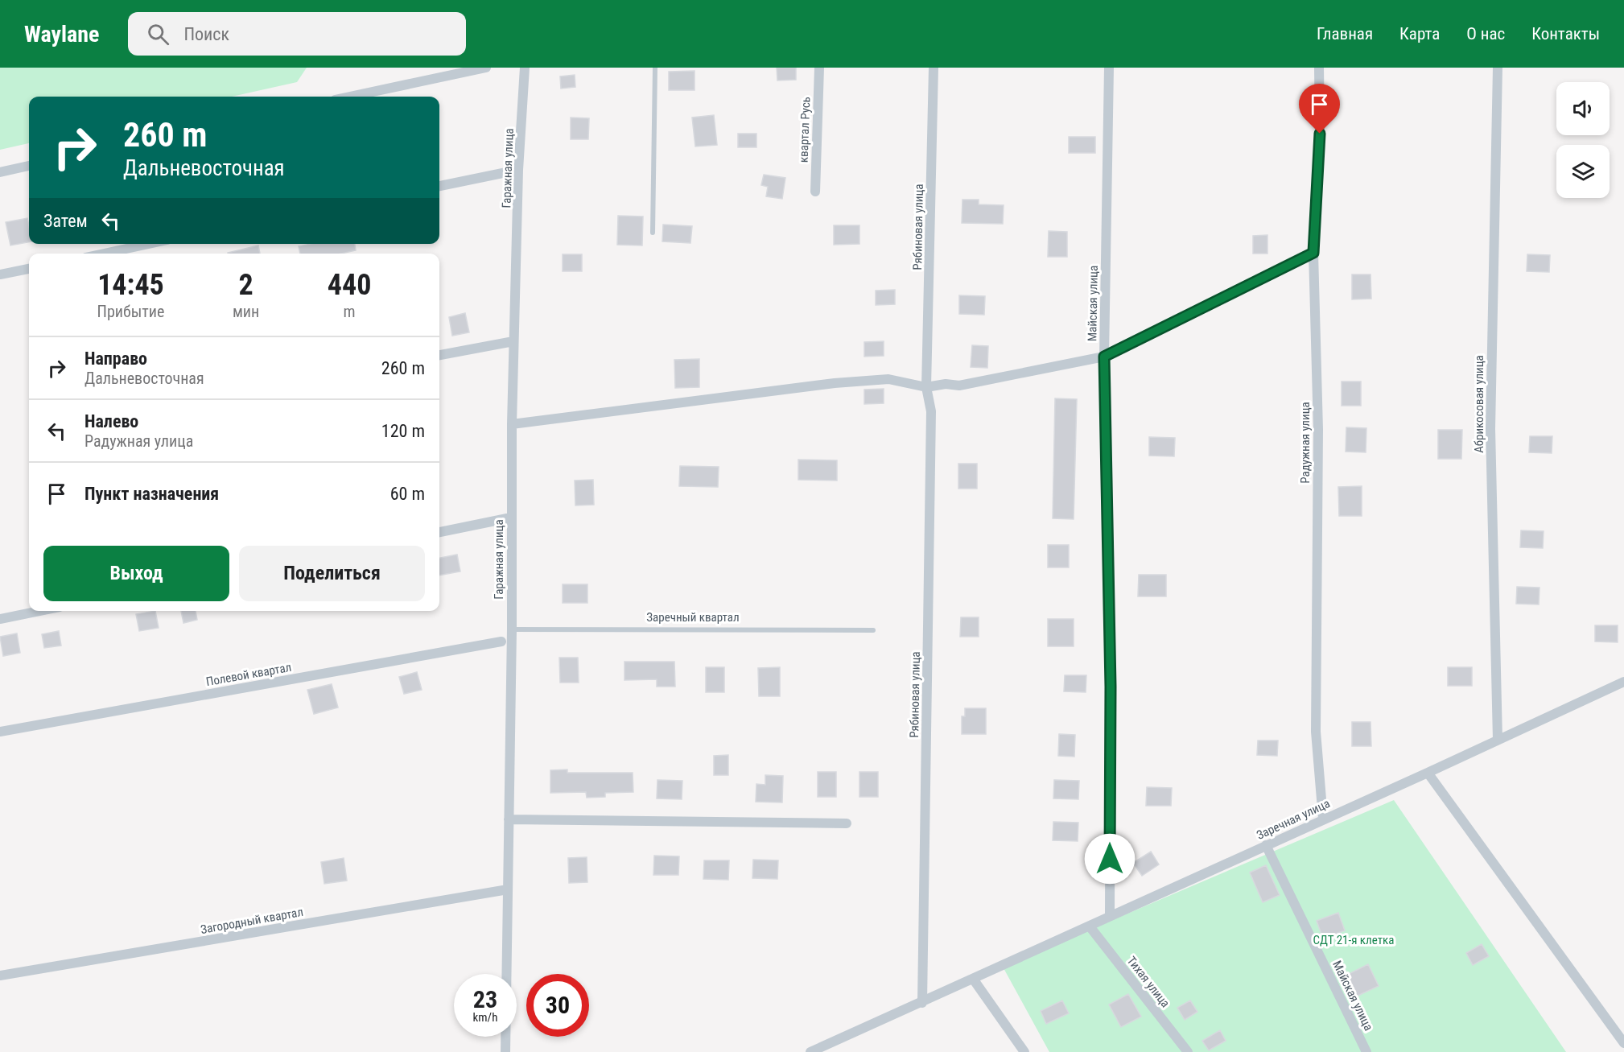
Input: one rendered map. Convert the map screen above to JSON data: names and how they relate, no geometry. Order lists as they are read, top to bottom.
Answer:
{
  "streets": {
    "street": [
      "квартал Русь",
      "Гаражная улица",
      "Рябиновая улица",
      "Майская улица",
      "Абрикосовая улица",
      "Радужная улица",
      "Полевой квартал",
      "Заречная улица",
      "Загородный квартал",
      "Тихая улица"
    ],
    "lane": ["Заречный квартал"]
  },
  "crossings": [
    ["Гаражная улица", "Заречный квартал"],
    ["Гаражная улица", "Загородный квартал"],
    ["Рябиновая улица", "Заречная улица"],
    ["Майская улица", "Заречная улица"],
    ["Абрикосовая улица", "Заречная улица"],
    ["Радужная улица", "Заречная улица"],
    ["Заречная улица", "Тихая улица"]
  ],
  "parks": ["СДТ 21-я клетка"],
  "page": {
    "header": "Waylane",
    "search": "Поиск",
    "nav": [
      "Главная",
      "Карта",
      "О нас",
      "Контакты"
    ],
    "turn": ["260 m", "Дальневосточная"],
    "then": "Затем",
    "eta": [
      "14:45",
      "Прибытие",
      "2",
      "мин",
      "440",
      "m"
    ],
    "list": [
      {
        "name": "Направо",
        "note": "Дальневосточная",
        "value": "260 m"
      },
      {
        "name": "Налево",
        "note": "Радужная улица",
        "value": "120 m"
      },
      {
        "name": "Пункт назначения",
        "value": "60 m"
      }
    ],
    "buttons": ["Выход", "Поделиться"],
    "speed": "23 km/h",
    "limit": "30"
  }
}
